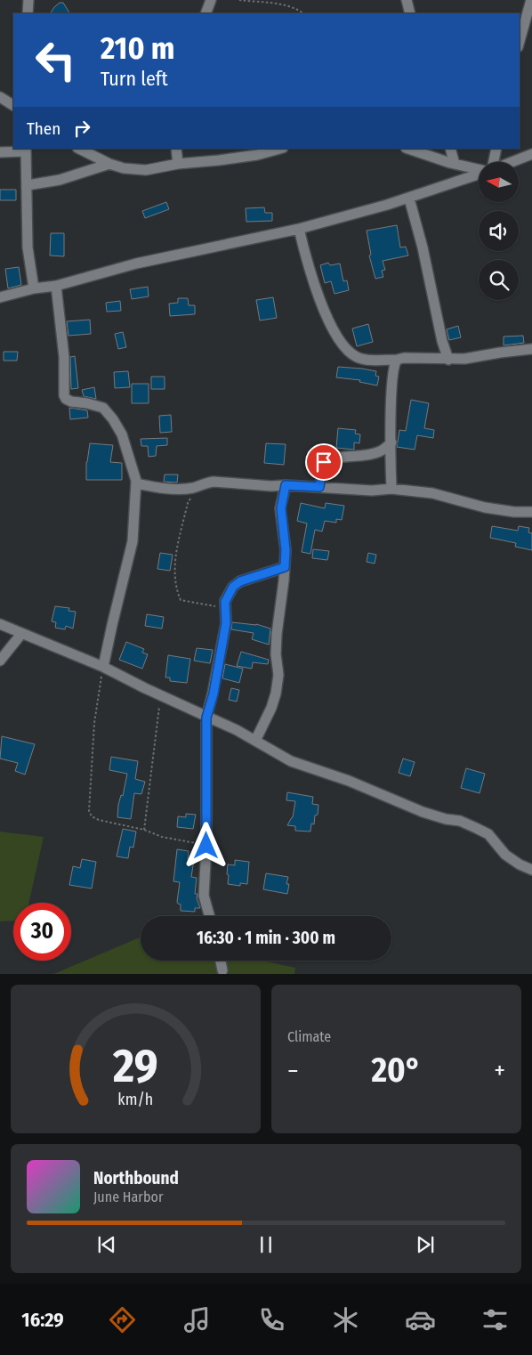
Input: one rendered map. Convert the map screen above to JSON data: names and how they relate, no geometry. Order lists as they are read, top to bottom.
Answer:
{
  "north": "left",
  "page": {
    "turn": ["210 m", "Turn left"],
    "then": "Then",
    "limit": "30",
    "trip": "16:30 · 1 min · 300 m",
    "tile": "Climate",
    "heat": ["−", "20°", "+"],
    "song": ["Northbound", "June Harbor"],
    "tabs": "16:29",
    "gauge": ["29", "km/h"]
  }
}
